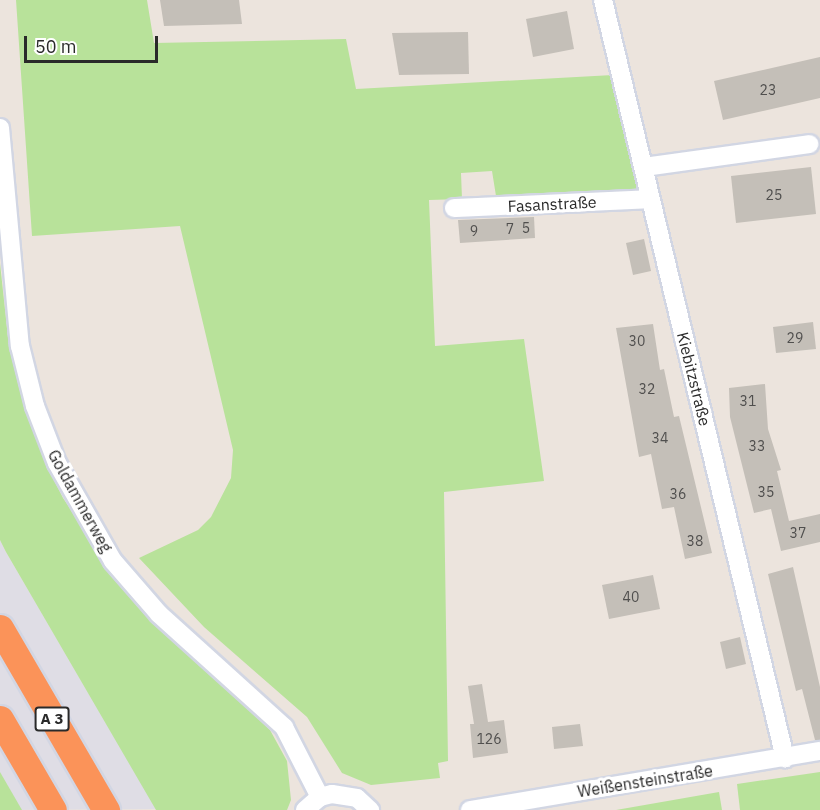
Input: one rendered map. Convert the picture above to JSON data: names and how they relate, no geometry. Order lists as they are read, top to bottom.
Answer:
{
  "streets": {
    "highway": ["A 3"],
    "street": [
      "Fasanstraße",
      "Kiebitzstraße",
      "Goldammerweg",
      "Weißensteinstraße"
    ]
  },
  "crossings": [
    ["Fasanstraße", "Kiebitzstraße"],
    ["Kiebitzstraße", "Weißensteinstraße"]
  ],
  "house_numbers": [
    "23",
    "25",
    "5",
    "7",
    "9",
    "29",
    "30",
    "32",
    "31",
    "34",
    "33",
    "35",
    "36",
    "37",
    "38",
    "40",
    "126"
  ],
  "scale_bar": "50 m"
}
